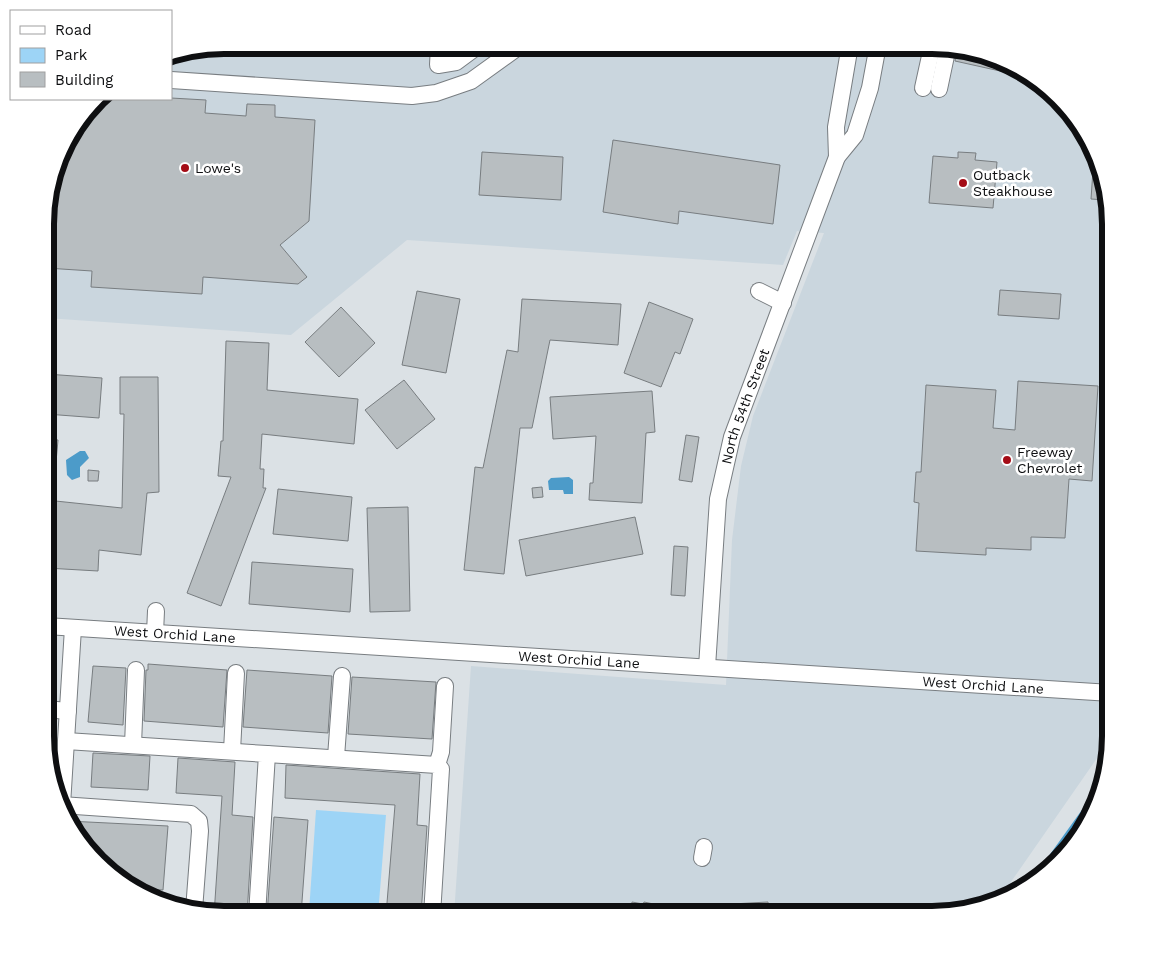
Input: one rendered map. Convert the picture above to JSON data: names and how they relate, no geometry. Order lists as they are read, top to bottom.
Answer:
{
  "streets": {
    "street": ["North 54th Street", "West Orchid Lane"]
  },
  "crossings": [
    ["North 54th Street", "West Orchid Lane"]
  ],
  "places": ["Lowe's", "Outback Steakhouse", "Freeway Chevrolet"],
  "legend": ["Road", "Park", "Building"]
}
